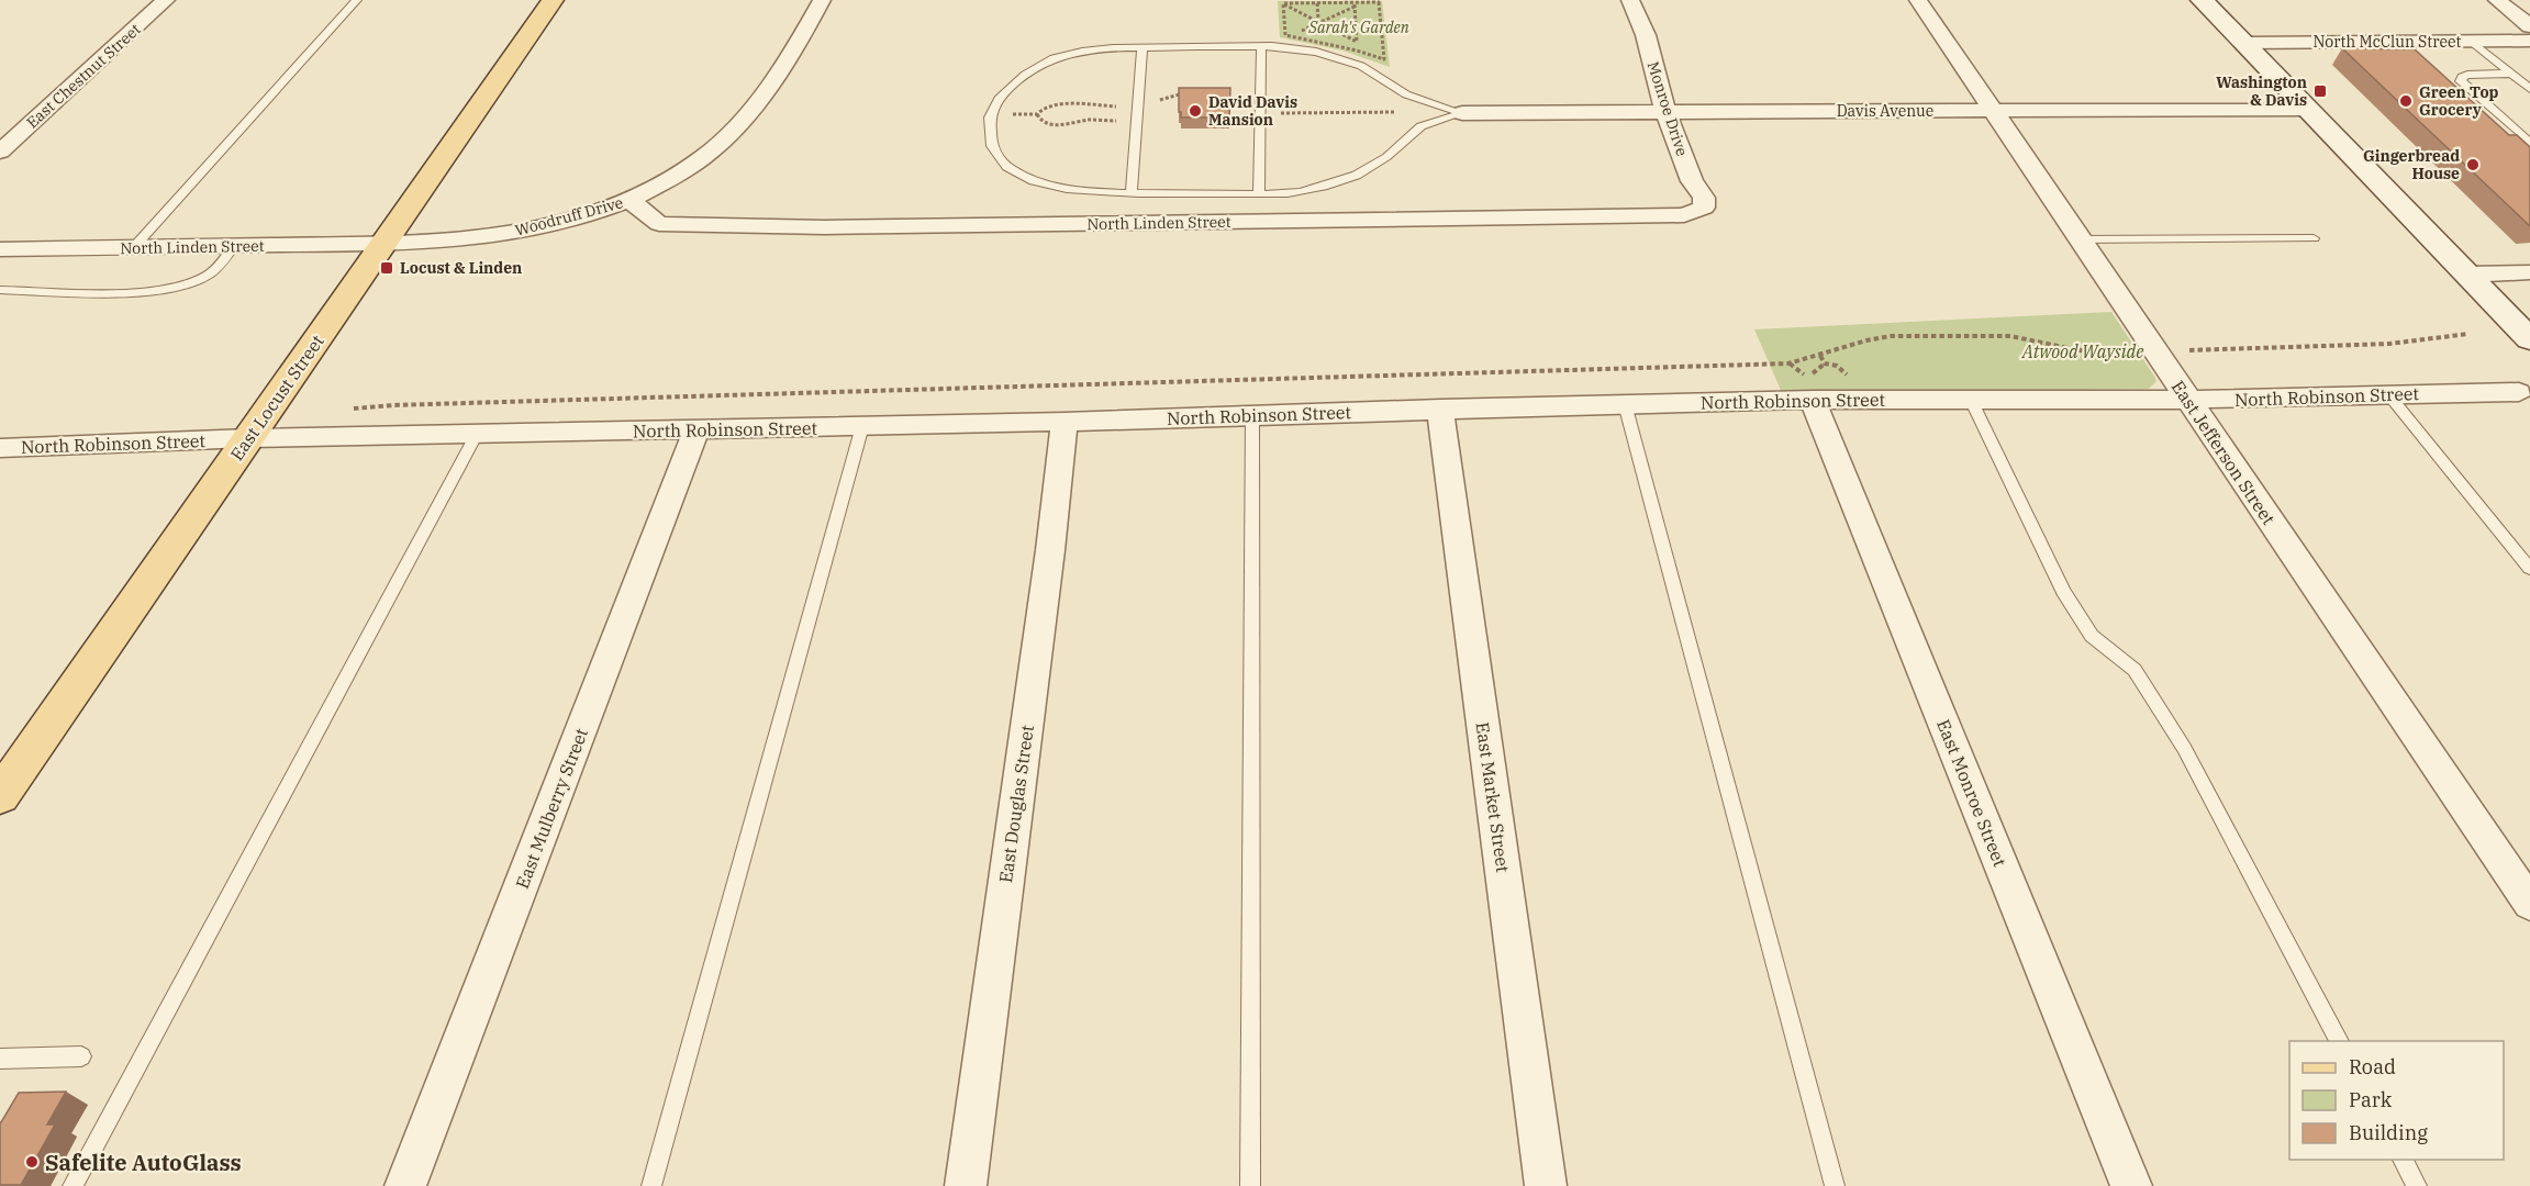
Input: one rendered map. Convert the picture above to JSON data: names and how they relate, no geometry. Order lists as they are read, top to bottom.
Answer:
{
  "streets": {
    "main road": ["East Locust Street"],
    "street": [
      "North McClun Street",
      "East Chestnut Street",
      "Monroe Drive",
      "Davis Avenue",
      "Woodruff Drive",
      "North Linden Street",
      "North Robinson Street",
      "East Jefferson Street",
      "East Monroe Street",
      "East Market Street",
      "East Douglas Street",
      "East Mulberry Street"
    ]
  },
  "crossings": [
    ["Monroe Drive", "Davis Avenue"],
    ["Monroe Drive", "North Linden Street"],
    ["Davis Avenue", "East Jefferson Street"],
    ["Woodruff Drive", "North Linden Street"],
    ["Woodruff Drive", "East Locust Street"],
    ["North Linden Street", "East Locust Street"],
    ["North Robinson Street", "East Locust Street"],
    ["North Robinson Street", "East Jefferson Street"],
    ["North Robinson Street", "East Monroe Street"],
    ["North Robinson Street", "East Market Street"],
    ["North Robinson Street", "East Douglas Street"],
    ["North Robinson Street", "East Mulberry Street"]
  ],
  "parks": ["Sarah's Garden", "Atwood Wayside"],
  "places": {
    "transit": ["Washington & Davis", "Locust & Linden"],
    "other": [
      "Green Top Grocery",
      "David Davis Mansion",
      "Gingerbread House",
      "Safelite AutoGlass"
    ]
  },
  "legend": ["Road", "Park", "Building"]
}
